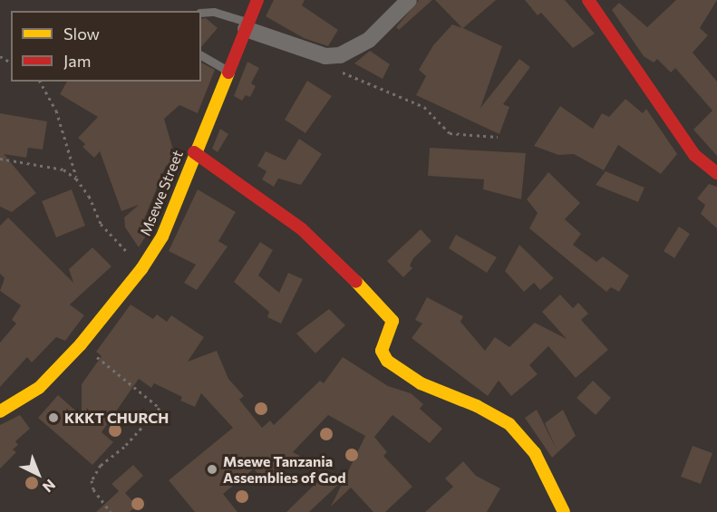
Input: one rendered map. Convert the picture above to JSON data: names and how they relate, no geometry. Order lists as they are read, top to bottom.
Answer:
{
  "streets": {
    "street": ["Msewe Street"]
  },
  "places": ["KKKT CHURCH", "Msewe Tanzania Assemblies of God"],
  "legend": ["Slow", "Jam"],
  "north": "bottom right"
}
